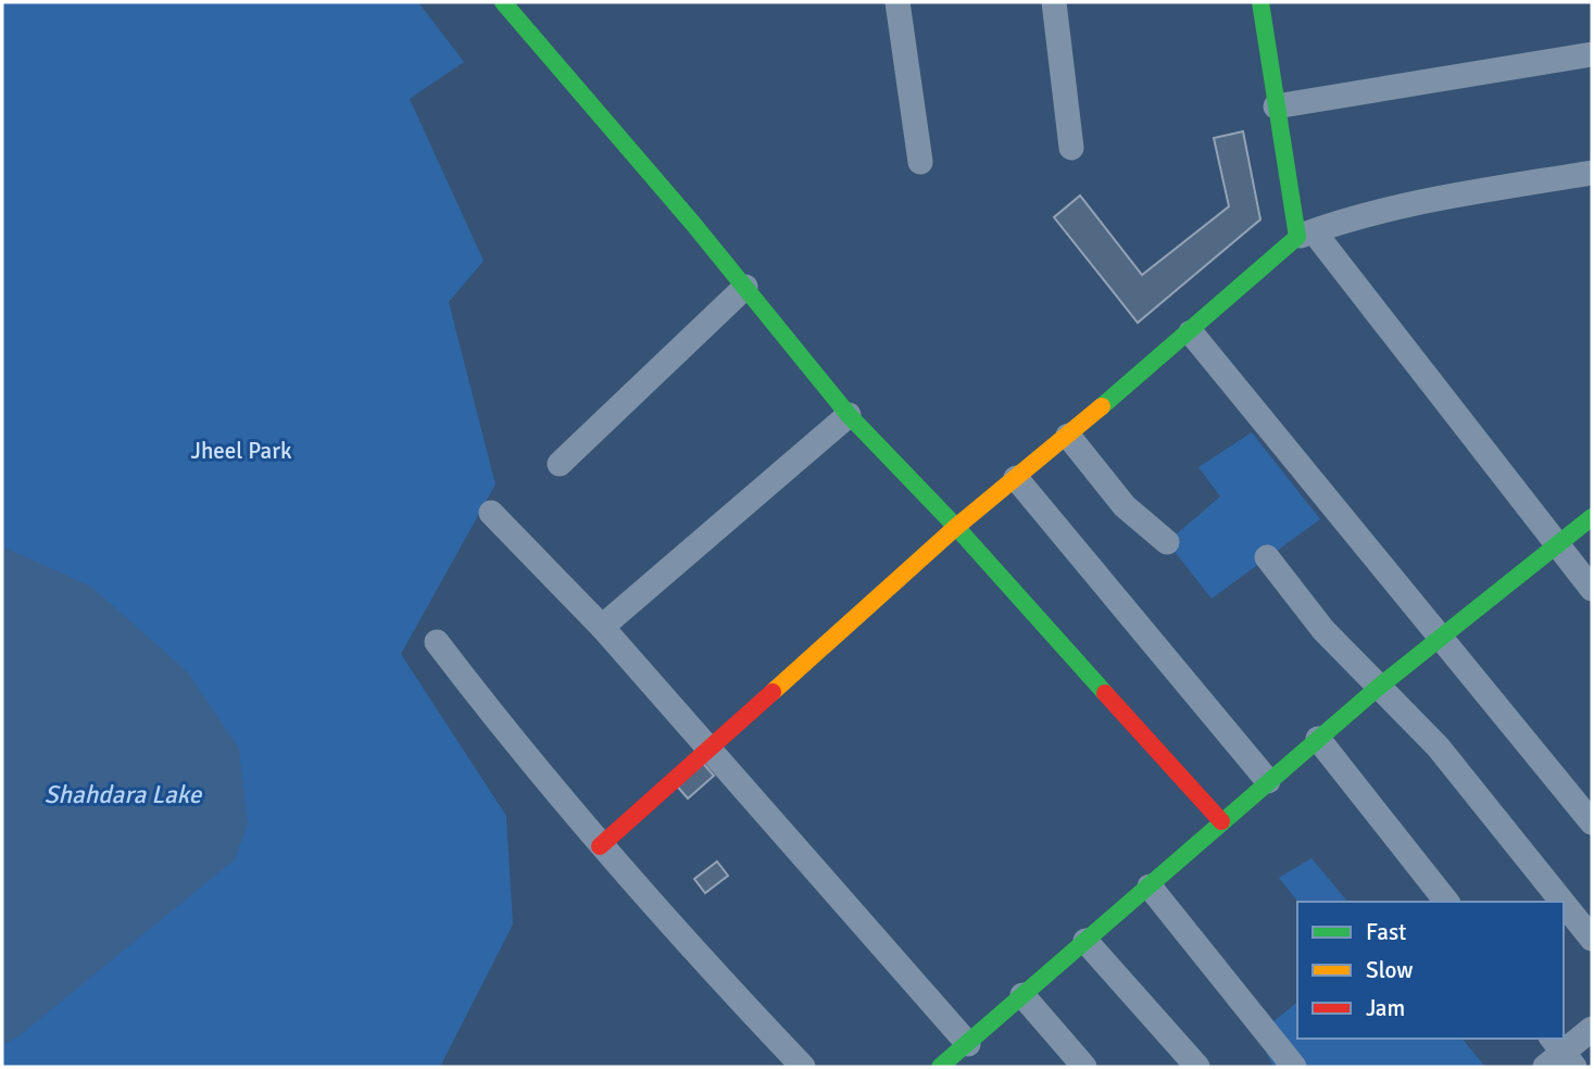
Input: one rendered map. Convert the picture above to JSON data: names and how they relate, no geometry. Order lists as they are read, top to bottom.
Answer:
{
  "water": ["Shahdara Lake"],
  "parks": ["Jheel Park"],
  "legend": ["Fast", "Slow", "Jam"]
}
